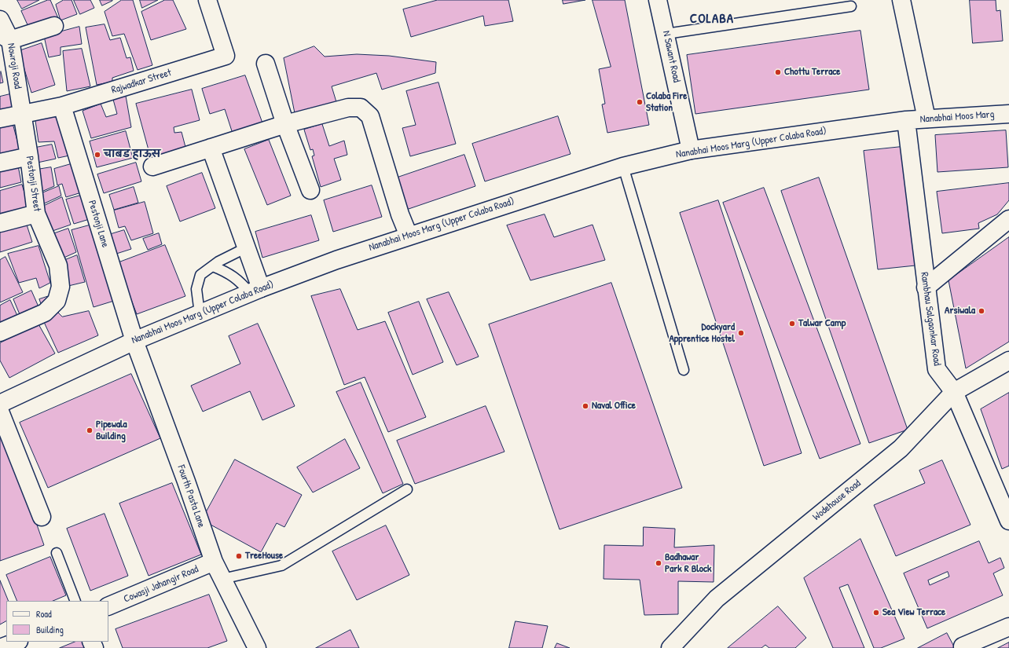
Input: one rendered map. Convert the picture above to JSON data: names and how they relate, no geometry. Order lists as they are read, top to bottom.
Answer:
{
  "streets": {
    "street": [
      "N Sawant Road",
      "Nowroji Road",
      "Rajwadkar Street",
      "Nanabhai Moos Marg",
      "Nanabhai Moos Marg (Upper Colaba Road)",
      "Pestonji Street",
      "Pestonji Lane",
      "Rambhau Salgaonkar Road",
      "Fourth Pasta Lane",
      "Wodehouse Road",
      "Cowasji Jahangir Road"
    ]
  },
  "crossings": [
    ["N Sawant Road", "Nanabhai Moos Marg (Upper Colaba Road)"],
    ["Nowroji Road", "Rajwadkar Street"],
    ["Nowroji Road", "Pestonji Street"],
    ["Rajwadkar Street", "Pestonji Street"],
    ["Rajwadkar Street", "Pestonji Lane"],
    ["Nanabhai Moos Marg", "Nanabhai Moos Marg (Upper Colaba Road)"],
    ["Nanabhai Moos Marg", "Rambhau Salgaonkar Road"],
    ["Nanabhai Moos Marg (Upper Colaba Road)", "Pestonji Lane"],
    ["Nanabhai Moos Marg (Upper Colaba Road)", "Rambhau Salgaonkar Road"],
    ["Nanabhai Moos Marg (Upper Colaba Road)", "Fourth Pasta Lane"],
    ["Pestonji Lane", "Fourth Pasta Lane"],
    ["Rambhau Salgaonkar Road", "Wodehouse Road"],
    ["Fourth Pasta Lane", "Cowasji Jahangir Road"]
  ],
  "districts": ["COLABA"],
  "places": [
    "Chottu Terrace",
    "Colaba Fire Station",
    "चाबड हाऊस",
    "Arsiwala",
    "Talwar Camp",
    "Dockyard Apprentice Hostel",
    "Naval Office",
    "Pipewala Building",
    "TreeHouse",
    "Badhawar Park R Block",
    "Sea View Terrace"
  ],
  "legend": ["Road", "Building"]
}
